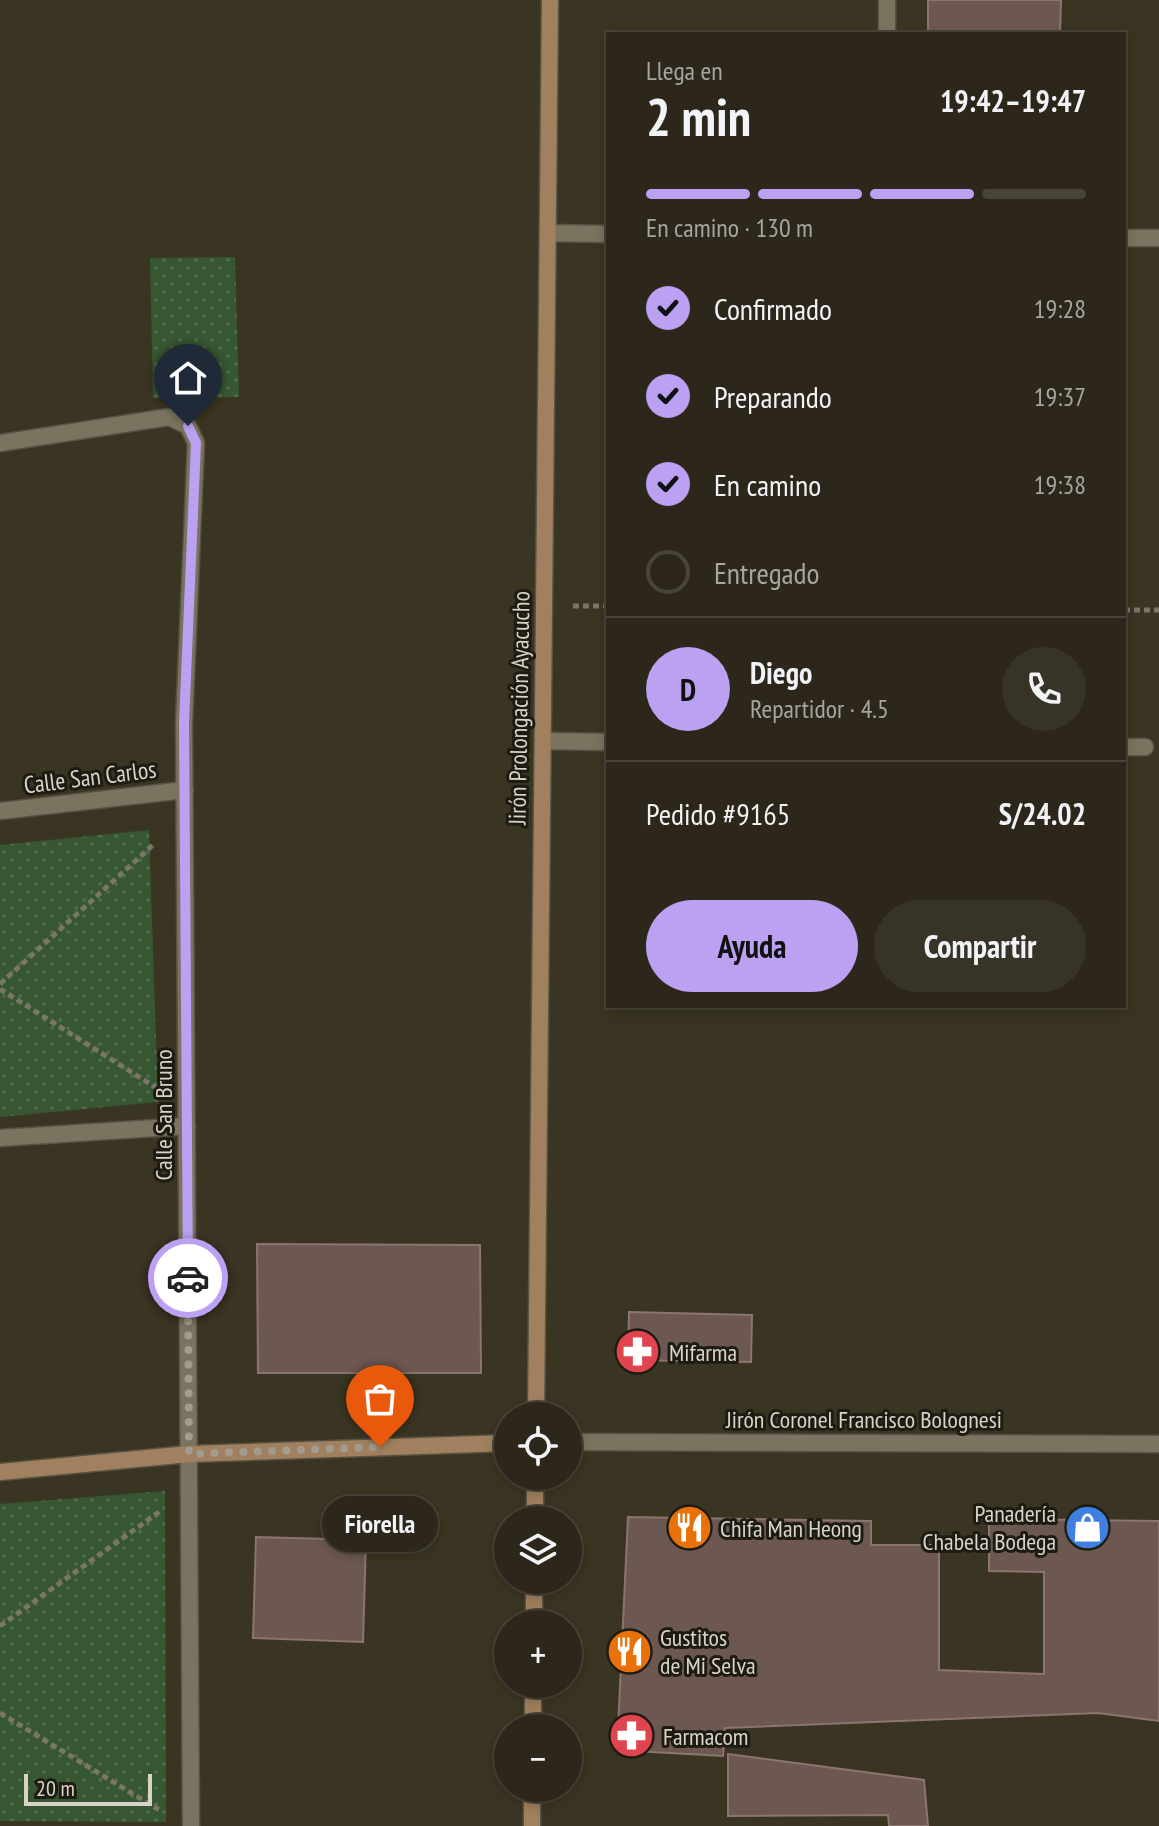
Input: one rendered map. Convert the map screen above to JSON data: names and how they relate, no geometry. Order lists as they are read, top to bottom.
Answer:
{
  "streets": {
    "street": [
      "Jirón Prolongación Ayacucho",
      "Calle San Carlos",
      "Calle San Bruno",
      "Jirón Coronel Francisco Bolognesi"
    ]
  },
  "crossings": [
    ["Calle San Carlos", "Calle San Bruno"]
  ],
  "places": {
    "pharmacy": ["Mifarma", "Farmacom"],
    "other": ["Fiorella"],
    "shop": ["Panadería Chabela Bodega"],
    "restaurant": ["Chifa Man Heong", "Gustitos de Mi Selva"]
  },
  "scale_bar": "20 m",
  "page": {
    "heading": ["2 min", "Llega en", "19:42–19:47"],
    "panel": [
      "Diego",
      "Repartidor · 4.5",
      "Pedido #9165",
      "S/24.02"
    ],
    "bar": "En camino · 130 m",
    "list": [
      ["Confirmado", "19:28"],
      ["Preparando", "19:37"],
      ["En camino", "19:38"],
      "Entregado"
    ],
    "round": "D",
    "buttons": ["Ayuda", "Compartir"],
    "map_buttons": ["+", "−"],
    "bubble": "Fiorella",
    "scale": "20 m"
  }
}
